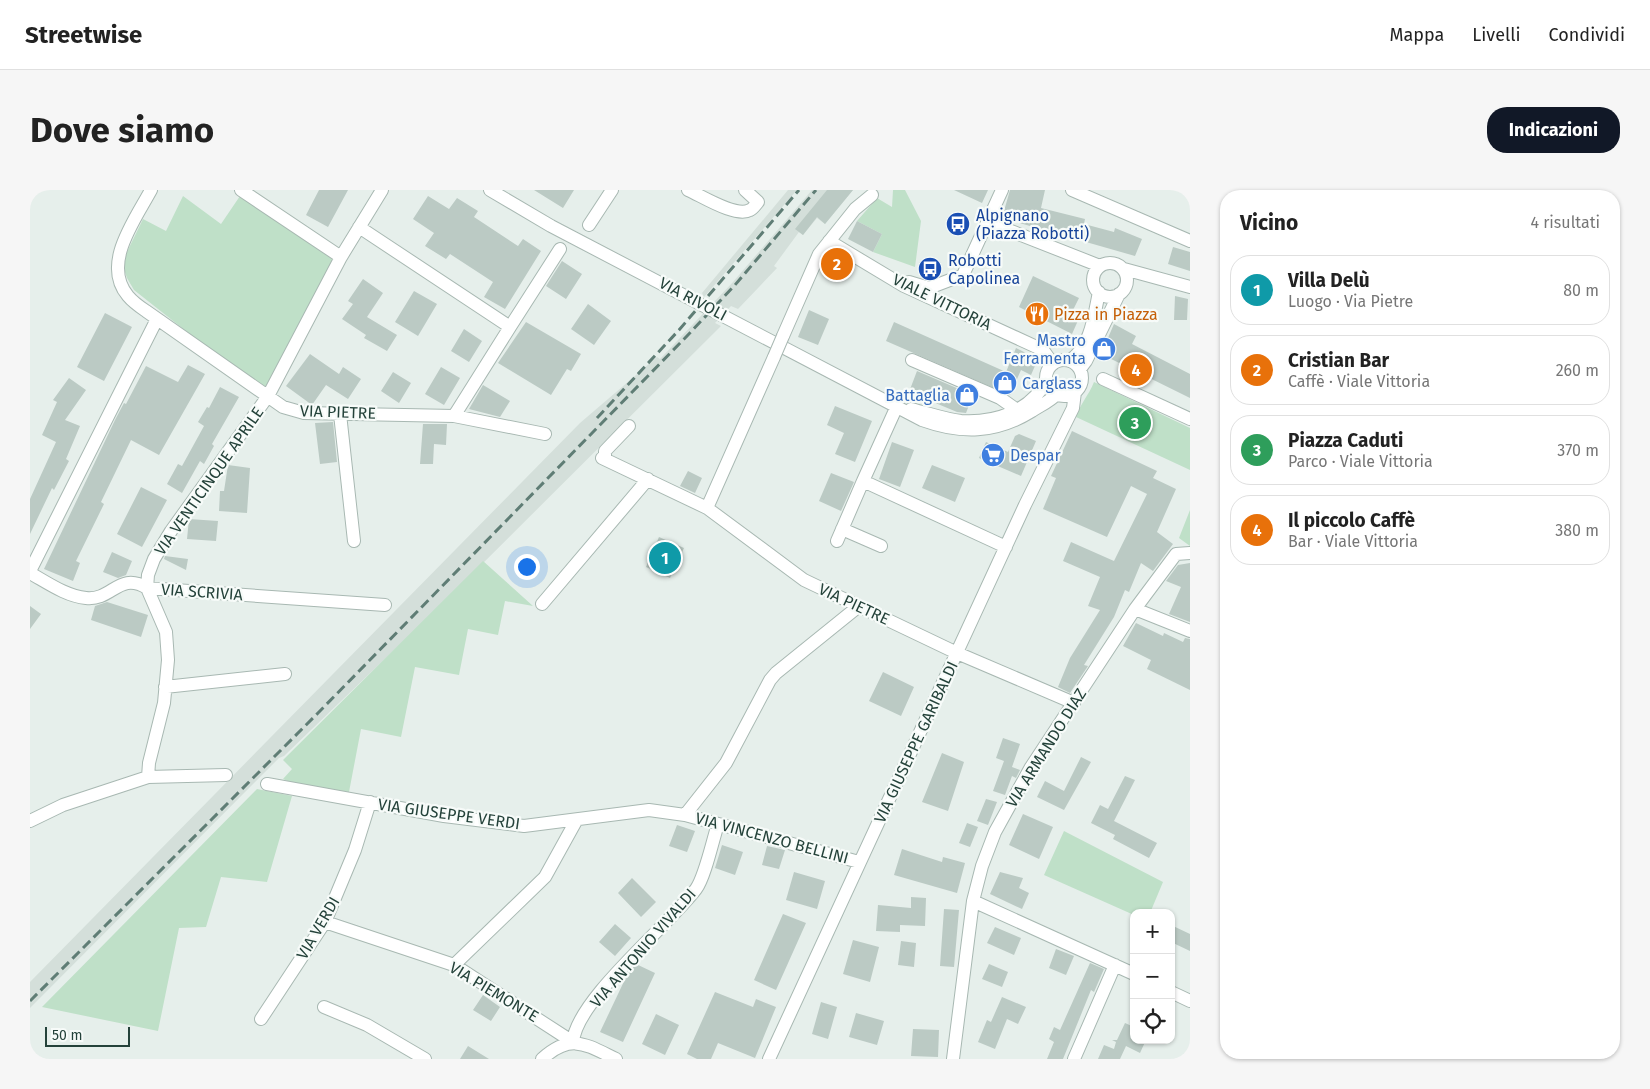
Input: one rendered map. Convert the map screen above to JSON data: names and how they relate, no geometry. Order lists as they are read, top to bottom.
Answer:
{
  "streets": {
    "street": [
      "VIA RIVOLI",
      "VIALE VITTORIA",
      "VIA PIETRE",
      "VIA VENTICINQUE APRILE",
      "VIA SCRIVIA",
      "VIA GIUSEPPE GARIBALDI",
      "VIA ARMANDO DIAZ",
      "VIA GIUSEPPE VERDI",
      "VIA VINCENZO BELLINI",
      "VIA VERDI",
      "VIA ANTONIO VIVALDI",
      "VIA PIEMONTE"
    ]
  },
  "crossings": [
    ["VIA RIVOLI", "VIALE VITTORIA"],
    ["VIA RIVOLI", "VIA GIUSEPPE GARIBALDI"],
    ["VIALE VITTORIA", "VIA GIUSEPPE GARIBALDI"],
    ["VIA PIETRE", "VIA VENTICINQUE APRILE"],
    ["VIA PIETRE", "VIA GIUSEPPE GARIBALDI"],
    ["VIA PIETRE", "VIA ARMANDO DIAZ"],
    ["VIA VENTICINQUE APRILE", "VIA SCRIVIA"],
    ["VIA GIUSEPPE GARIBALDI", "VIA VINCENZO BELLINI"],
    ["VIA GIUSEPPE VERDI", "VIA VINCENZO BELLINI"],
    ["VIA GIUSEPPE VERDI", "VIA VERDI"],
    ["VIA VINCENZO BELLINI", "VIA ANTONIO VIVALDI"],
    ["VIA VERDI", "VIA PIEMONTE"],
    ["VIA ANTONIO VIVALDI", "VIA PIEMONTE"]
  ],
  "places": {
    "bus stop": ["Alpignano (Piazza Robotti)", "Robotti Capolinea"],
    "restaurant": ["Pizza in Piazza"],
    "shop": ["Mastro Ferramenta", "Carglass", "Battaglia"],
    "supermarket": ["Despar"]
  },
  "scale_bar": "50 m",
  "page": {
    "header": "Streetwise",
    "nav": ["Mappa", "Livelli", "Condividi"],
    "buttons": "Indicazioni",
    "title": "Dove siamo",
    "heading": ["Vicino", "4 risultati"],
    "pins": [
      "2",
      "4",
      "3",
      "1"
    ],
    "list": [
      {
        "mark": "1",
        "name": "Villa Delù",
        "note": "Luogo · Via Pietre",
        "value": "80 m"
      },
      {
        "mark": "2",
        "name": "Cristian Bar",
        "note": "Caffè · Viale Vittoria",
        "value": "260 m"
      },
      {
        "mark": "3",
        "name": "Piazza Caduti",
        "note": "Parco · Viale Vittoria",
        "value": "370 m"
      },
      {
        "mark": "4",
        "name": "Il piccolo Caffè",
        "note": "Bar · Viale Vittoria",
        "value": "380 m"
      }
    ],
    "map_buttons": ["+", "−"],
    "scale": "50 m"
  }
}
